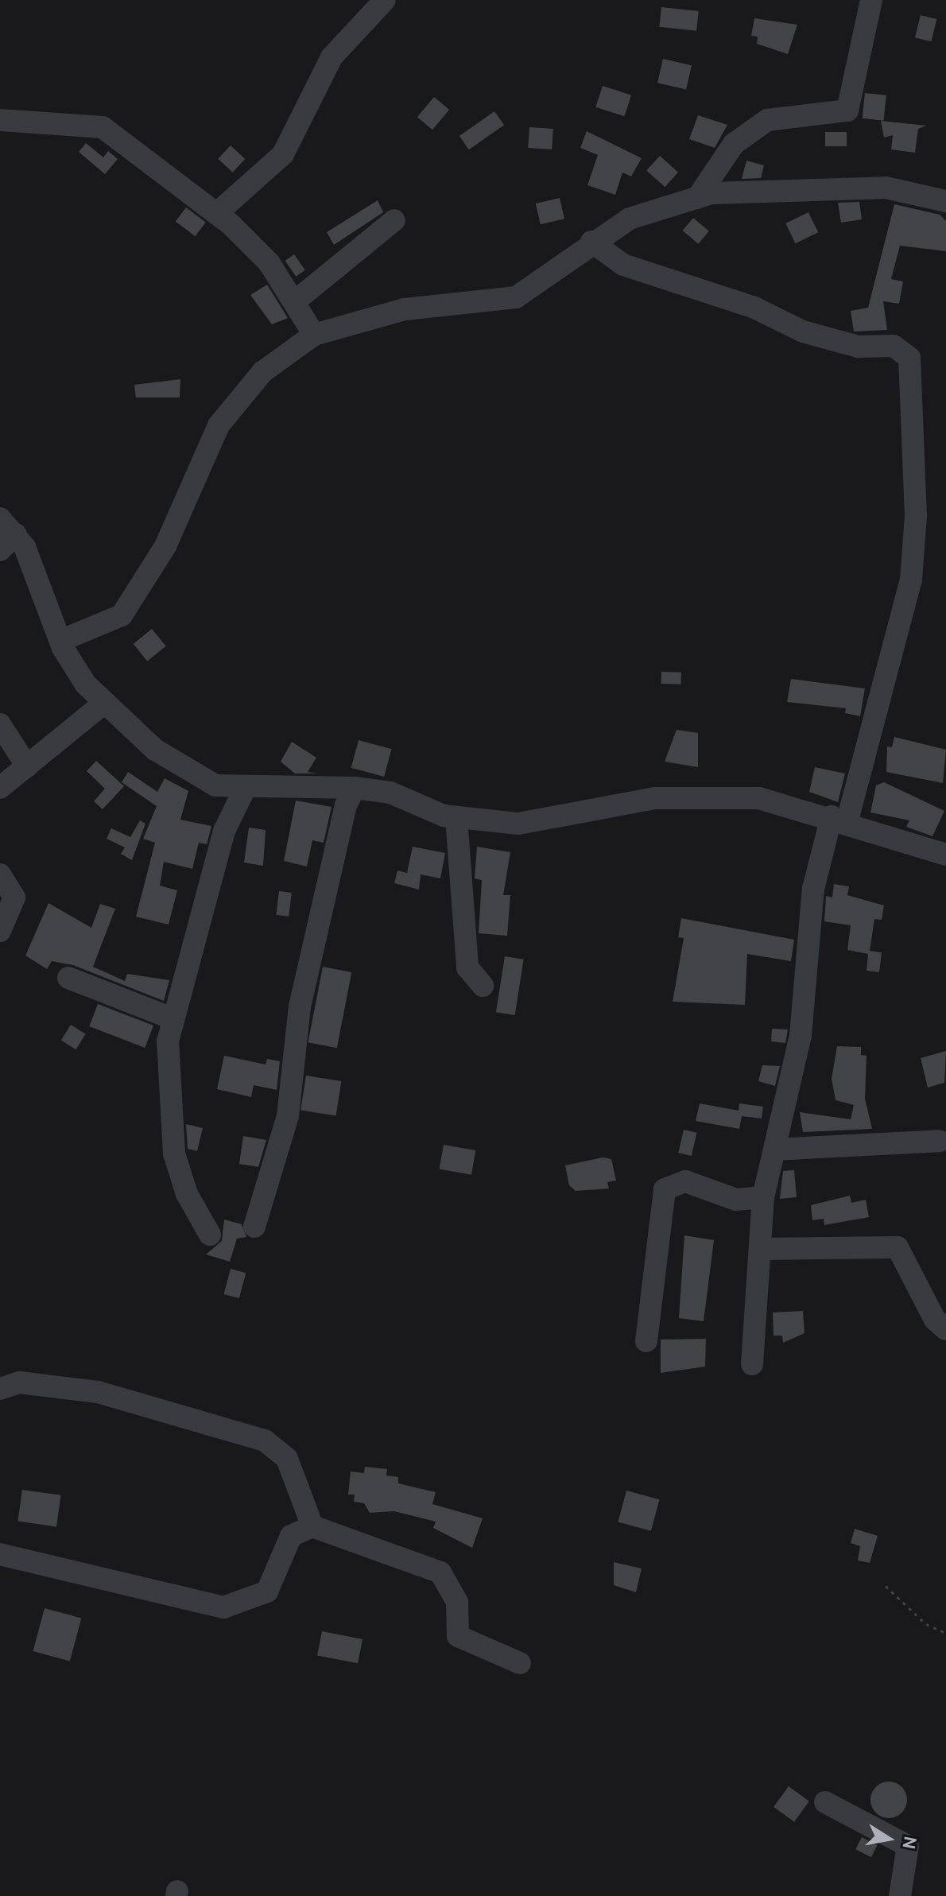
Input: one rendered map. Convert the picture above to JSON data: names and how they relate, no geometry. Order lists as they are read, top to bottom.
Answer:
{
  "north": "right"
}
